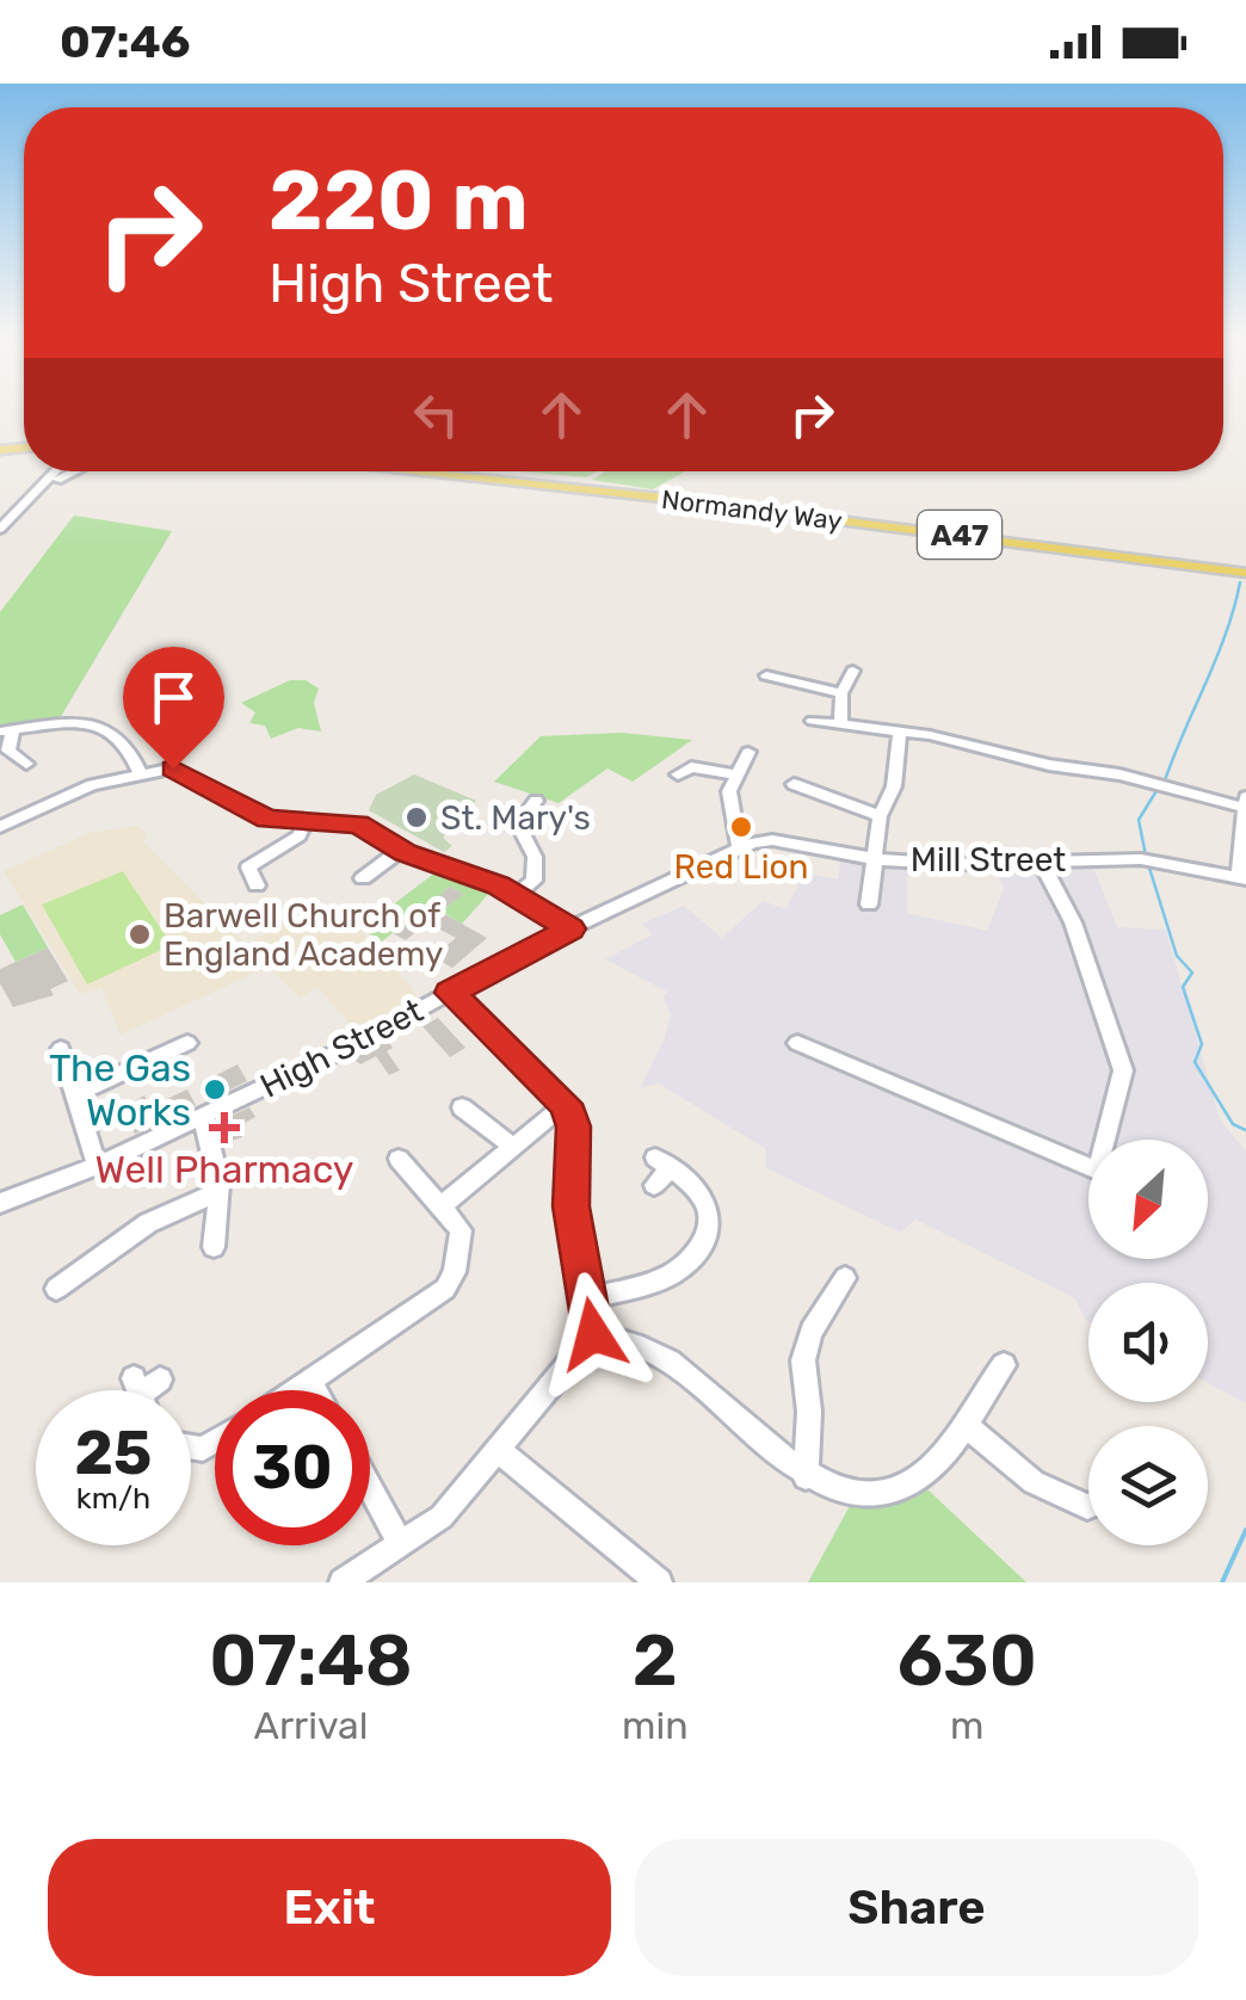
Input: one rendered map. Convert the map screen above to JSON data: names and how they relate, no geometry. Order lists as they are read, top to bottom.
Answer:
{
  "streets": {
    "main road": ["Normandy Way", "A47"],
    "street": ["Mill Street", "High Street"]
  },
  "crossings": [
    ["Mill Street", "High Street"]
  ],
  "places": {
    "other": [
      "St. Mary's",
      "Red Lion",
      "Barwell Church of England Academy",
      "The Gas Works"
    ],
    "health": ["Well Pharmacy"]
  },
  "north": "bottom left",
  "page": {
    "status": "07:46",
    "turn": ["220 m", "High Street"],
    "speed": "25 km/h",
    "limit": "30",
    "eta": [
      "07:48",
      "Arrival",
      "2",
      "min",
      "630",
      "m"
    ],
    "buttons": ["Exit", "Share"]
  }
}
